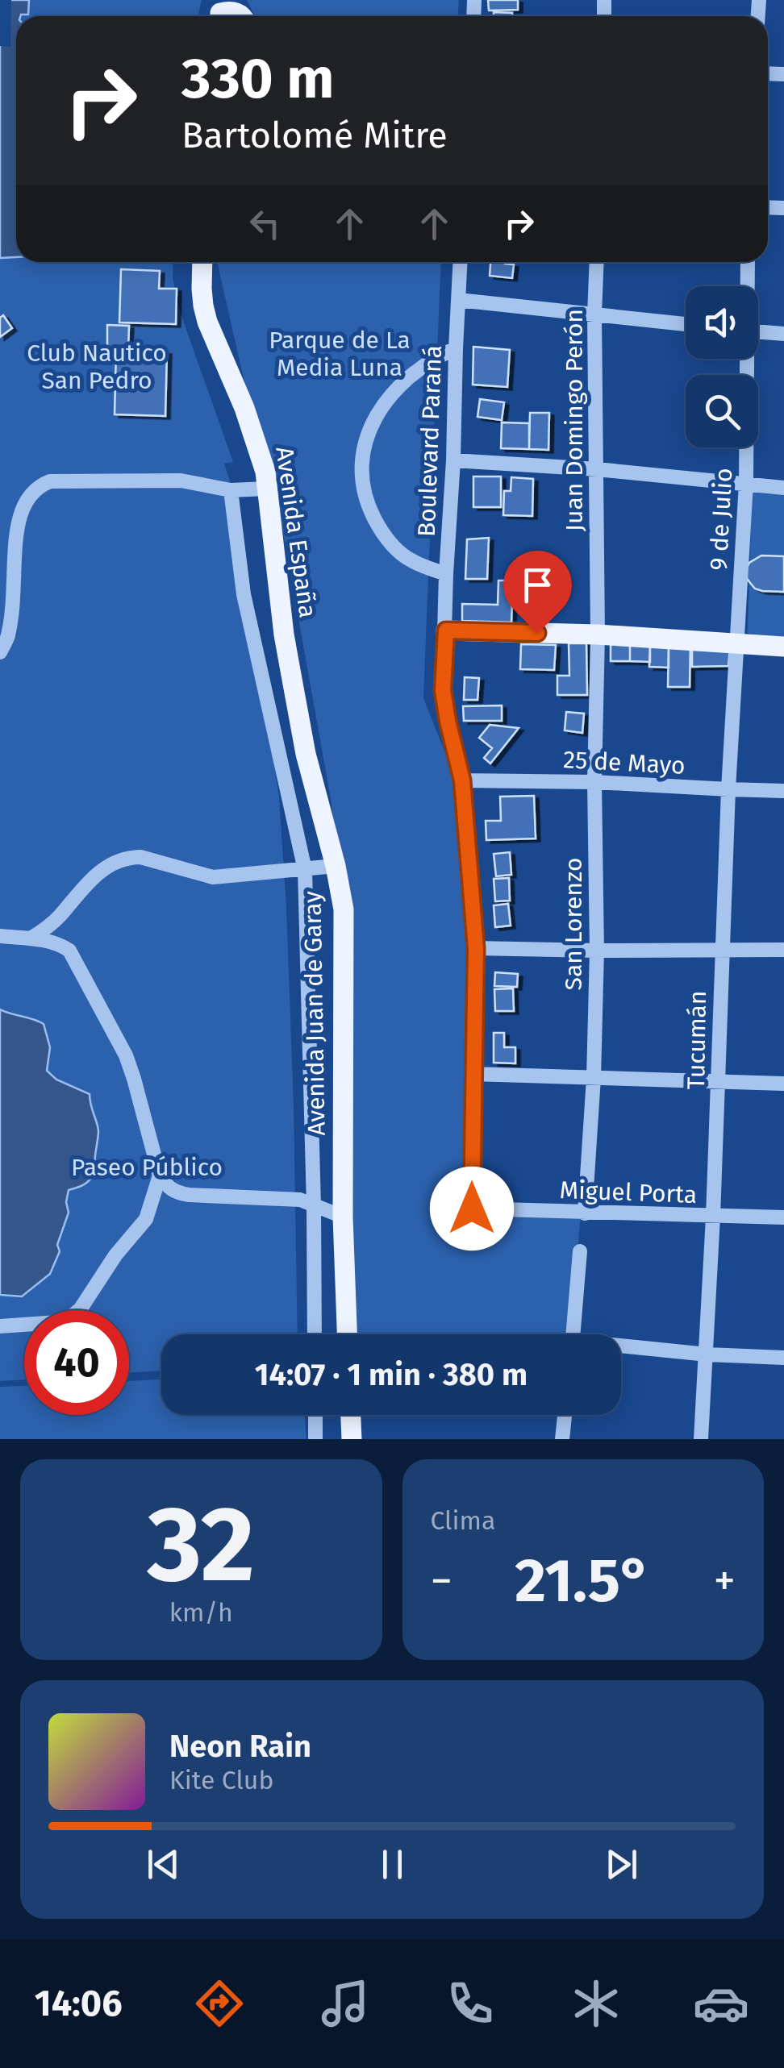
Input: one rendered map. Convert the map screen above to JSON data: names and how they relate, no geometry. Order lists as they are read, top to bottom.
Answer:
{
  "streets": {
    "main road": ["Avenida España", "Avenida Juan de Garay"],
    "street": [
      "Juan Domingo Perón",
      "Boulevard Paraná",
      "9 de Julio",
      "25 de Mayo",
      "San Lorenzo",
      "Tucumán",
      "Miguel Porta"
    ]
  },
  "crossings": [
    ["Juan Domingo Perón", "San Lorenzo"],
    ["Boulevard Paraná", "25 de Mayo"],
    ["Boulevard Paraná", "Miguel Porta"],
    ["9 de Julio", "Tucumán"],
    ["Avenida España", "Avenida Juan de Garay"],
    ["25 de Mayo", "San Lorenzo"],
    ["25 de Mayo", "Tucumán"],
    ["San Lorenzo", "Miguel Porta"],
    ["Tucumán", "Miguel Porta"]
  ],
  "parks": ["Parque de La Media Luna", "Club Nautico San Pedro", "Paseo Público"],
  "page": {
    "turn": ["330 m", "Bartolomé Mitre"],
    "limit": "40",
    "trip": "14:07 · 1 min · 380 m",
    "tile": [
      ["32", "km/h"],
      "Clima"
    ],
    "heat": ["−", "21.5°", "+"],
    "song": ["Neon Rain", "Kite Club"],
    "tabs": "14:06"
  }
}
